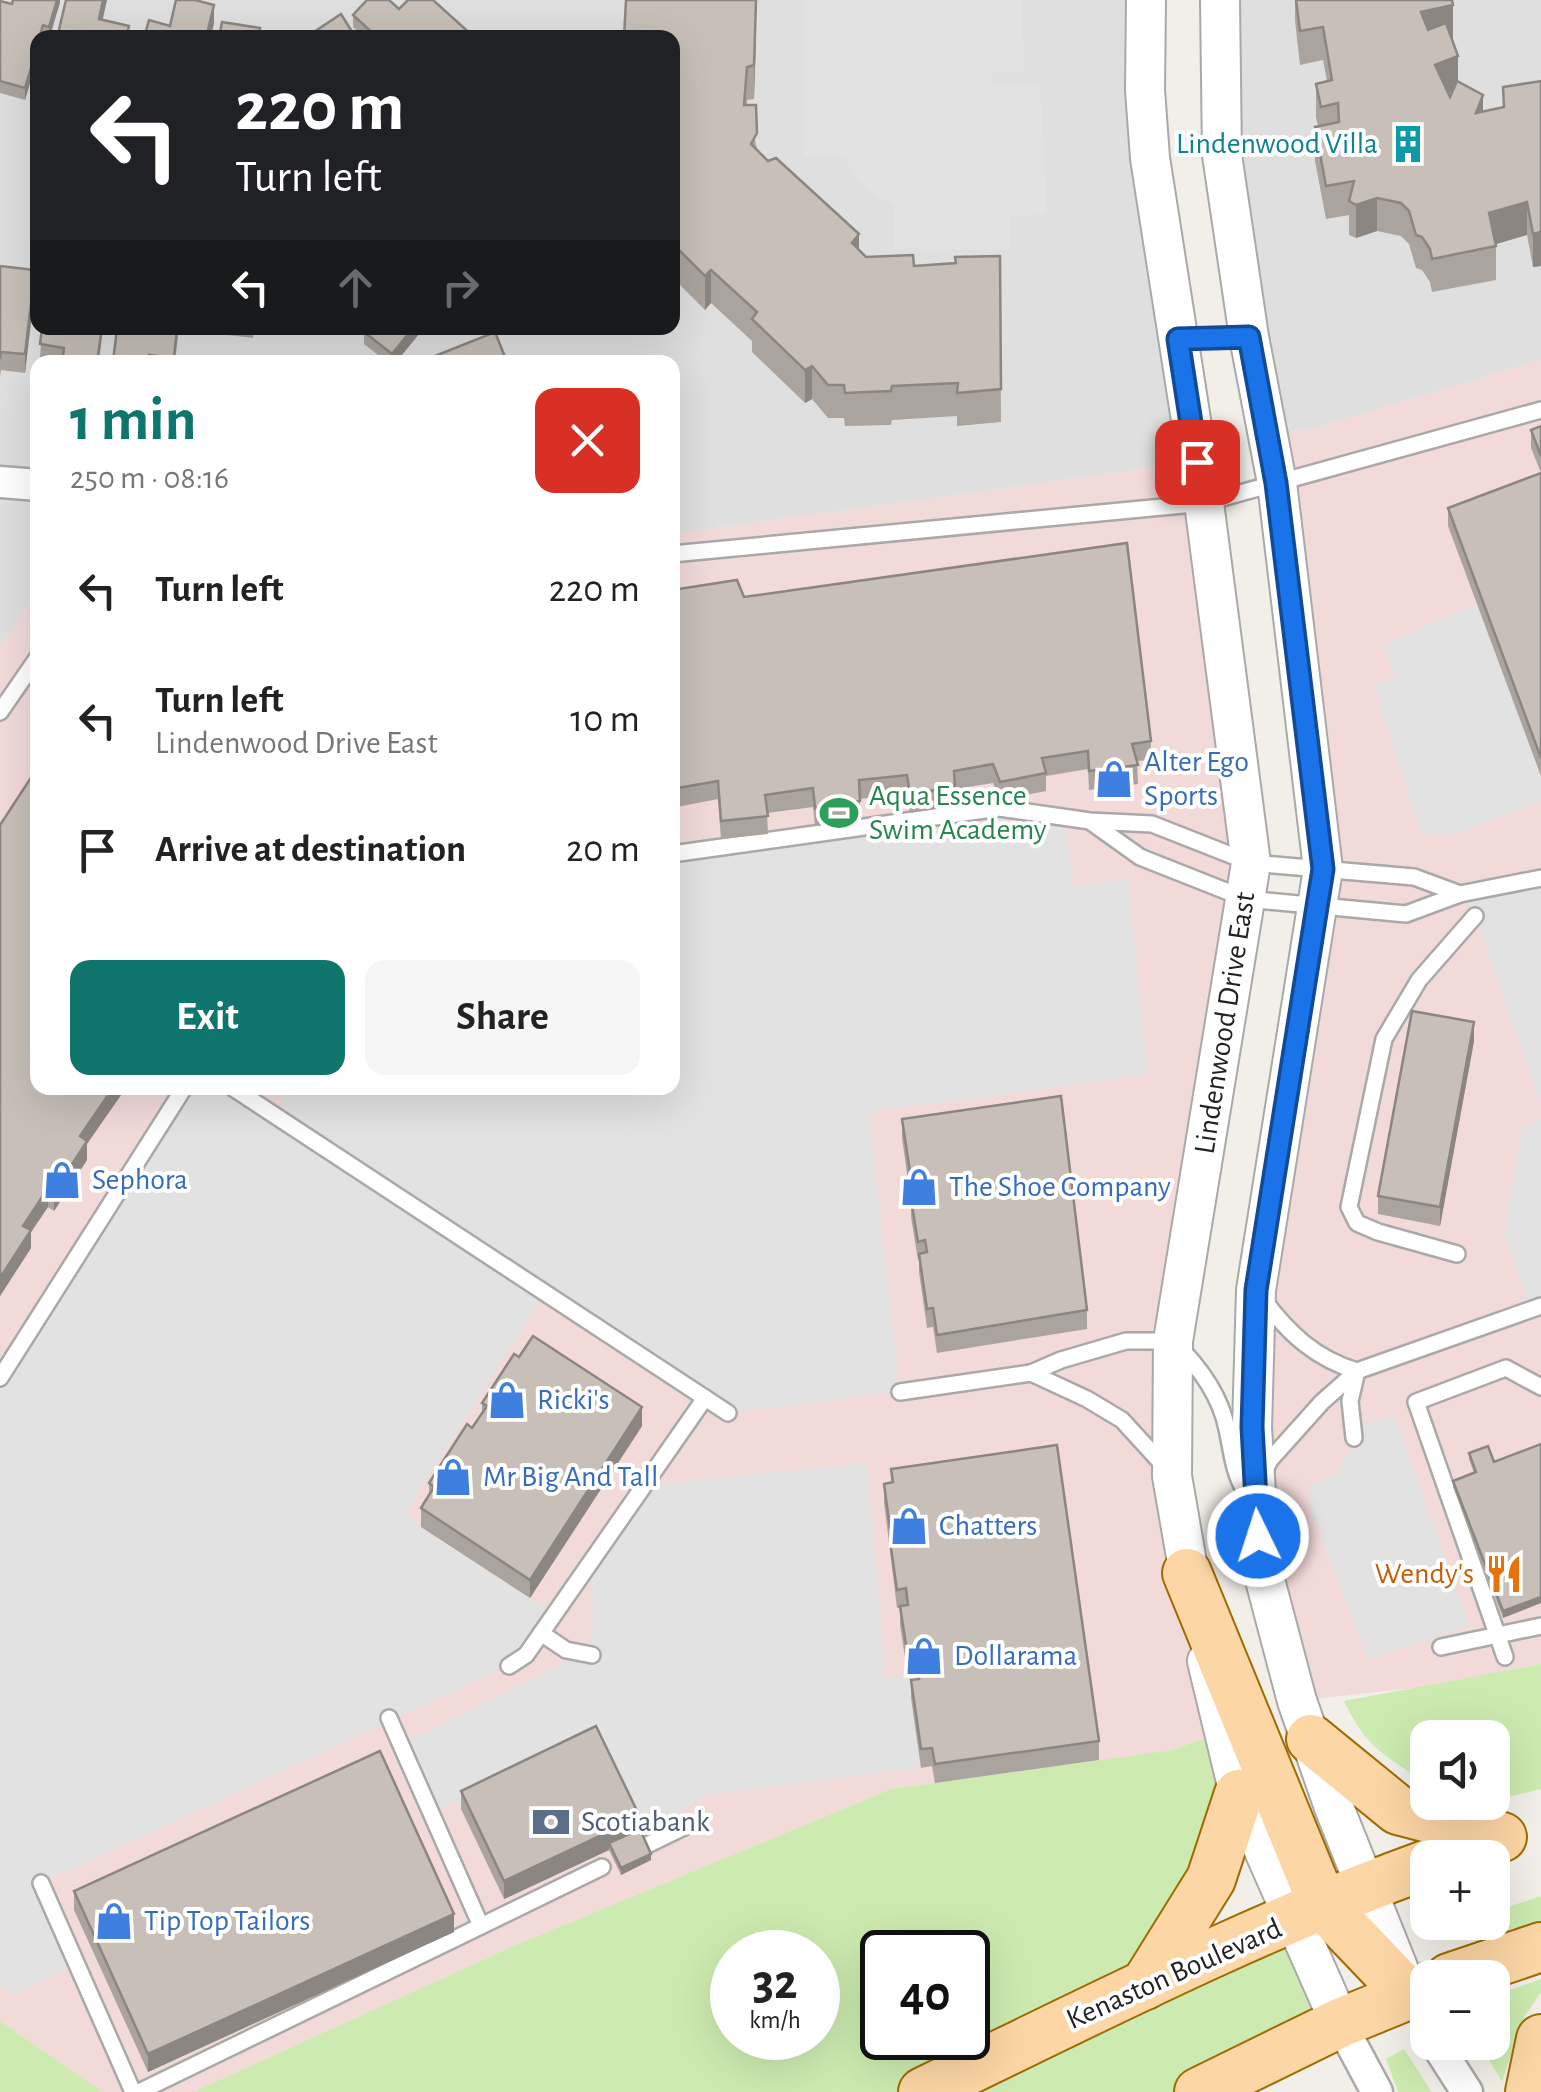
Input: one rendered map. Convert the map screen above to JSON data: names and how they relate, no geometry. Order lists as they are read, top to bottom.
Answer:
{
  "streets": {
    "main road": ["Kenaston Boulevard"],
    "street": ["Lindenwood Drive East"]
  },
  "crossings": [
    ["Lindenwood Drive East", "Kenaston Boulevard"]
  ],
  "places": {
    "building": ["Lindenwood Villa"],
    "shop": [
      "Alter Ego Sports",
      "Sephora",
      "The Shoe Company",
      "Ricki's",
      "Mr Big And Tall",
      "Chatters",
      "Dollarama",
      "Tip Top Tailors"
    ],
    "sports": ["Aqua Essence Swim Academy"],
    "restaurant": ["Wendy's"],
    "bank": ["Scotiabank"]
  },
  "page": {
    "turn": ["220 m", "Turn left"],
    "heading": ["1 min", "250 m · 08:16"],
    "list": [
      {
        "name": "Turn left",
        "value": "220 m"
      },
      {
        "name": "Turn left",
        "note": "Lindenwood Drive East",
        "value": "10 m"
      },
      {
        "name": "Arrive at destination",
        "value": "20 m"
      }
    ],
    "buttons": ["Exit", "Share"],
    "map_buttons": ["+", "−"],
    "speed": "32 km/h",
    "limit": "40"
  }
}
